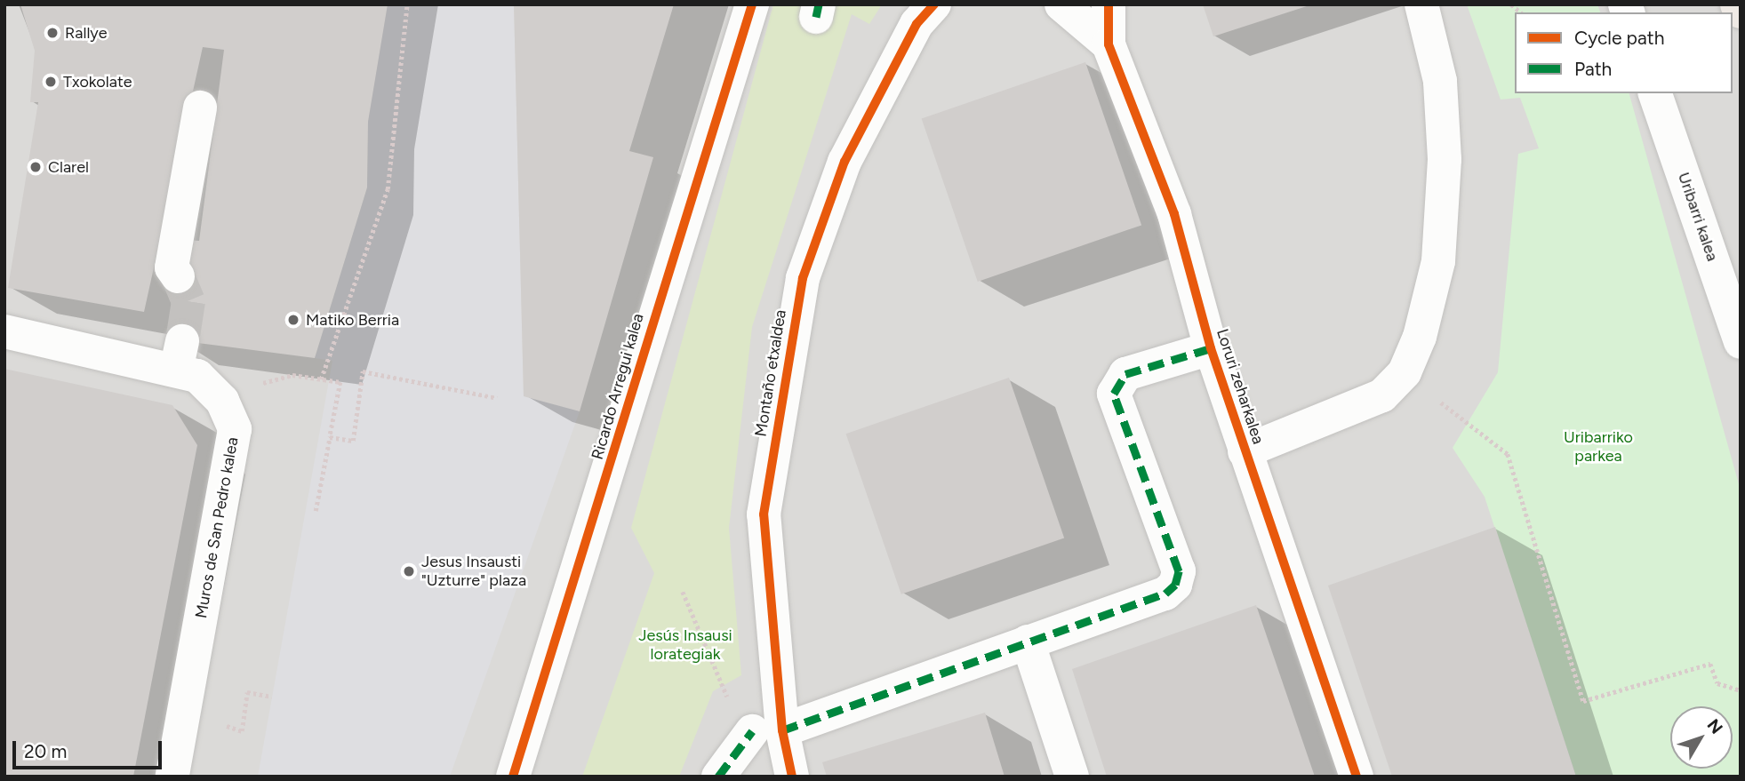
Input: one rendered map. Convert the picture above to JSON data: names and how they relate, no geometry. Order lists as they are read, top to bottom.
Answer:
{
  "streets": {
    "street": [
      "Uribarri kalea",
      "Montaño etxaldea",
      "Ricardo Arregui kalea",
      "Loruri zeharkalea",
      "Muros de San Pedro kalea"
    ]
  },
  "parks": ["Uribarriko parkea", "Jesús Insausi lorategiak"],
  "places": [
    "Rallye",
    "Txokolate",
    "Clarel",
    "Matiko Berria",
    "Jesus Insausti \"Uzturre\" plaza"
  ],
  "legend": ["Cycle path", "Path"],
  "scale_bar": "20 m",
  "north": "top right"
}
